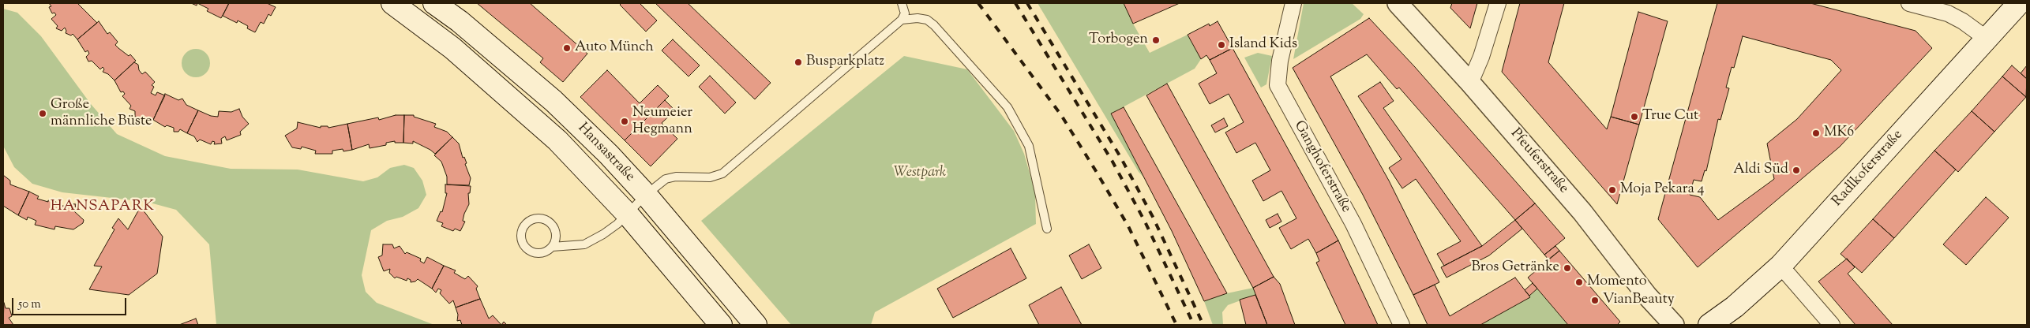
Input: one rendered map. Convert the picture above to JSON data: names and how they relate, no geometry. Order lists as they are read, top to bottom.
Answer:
{
  "streets": {
    "main road": ["Hansastraße", "Radlkoferstraße"],
    "street": ["Pfeuferstraße", "Ganghoferstraße"]
  },
  "districts": ["HANSAPARK"],
  "parks": ["Westpark"],
  "places": [
    "Torbogen",
    "Island Kids",
    "Auto Münch",
    "Busparkplatz",
    "Große männliche Büste",
    "True Cut",
    "Neumeier Heg‍mann",
    "MK6",
    "Aldi Süd",
    "Moja Pekara 4",
    "Bros Getränke",
    "Momento",
    "VianBeauty"
  ],
  "scale_bar": "50 m"
}
